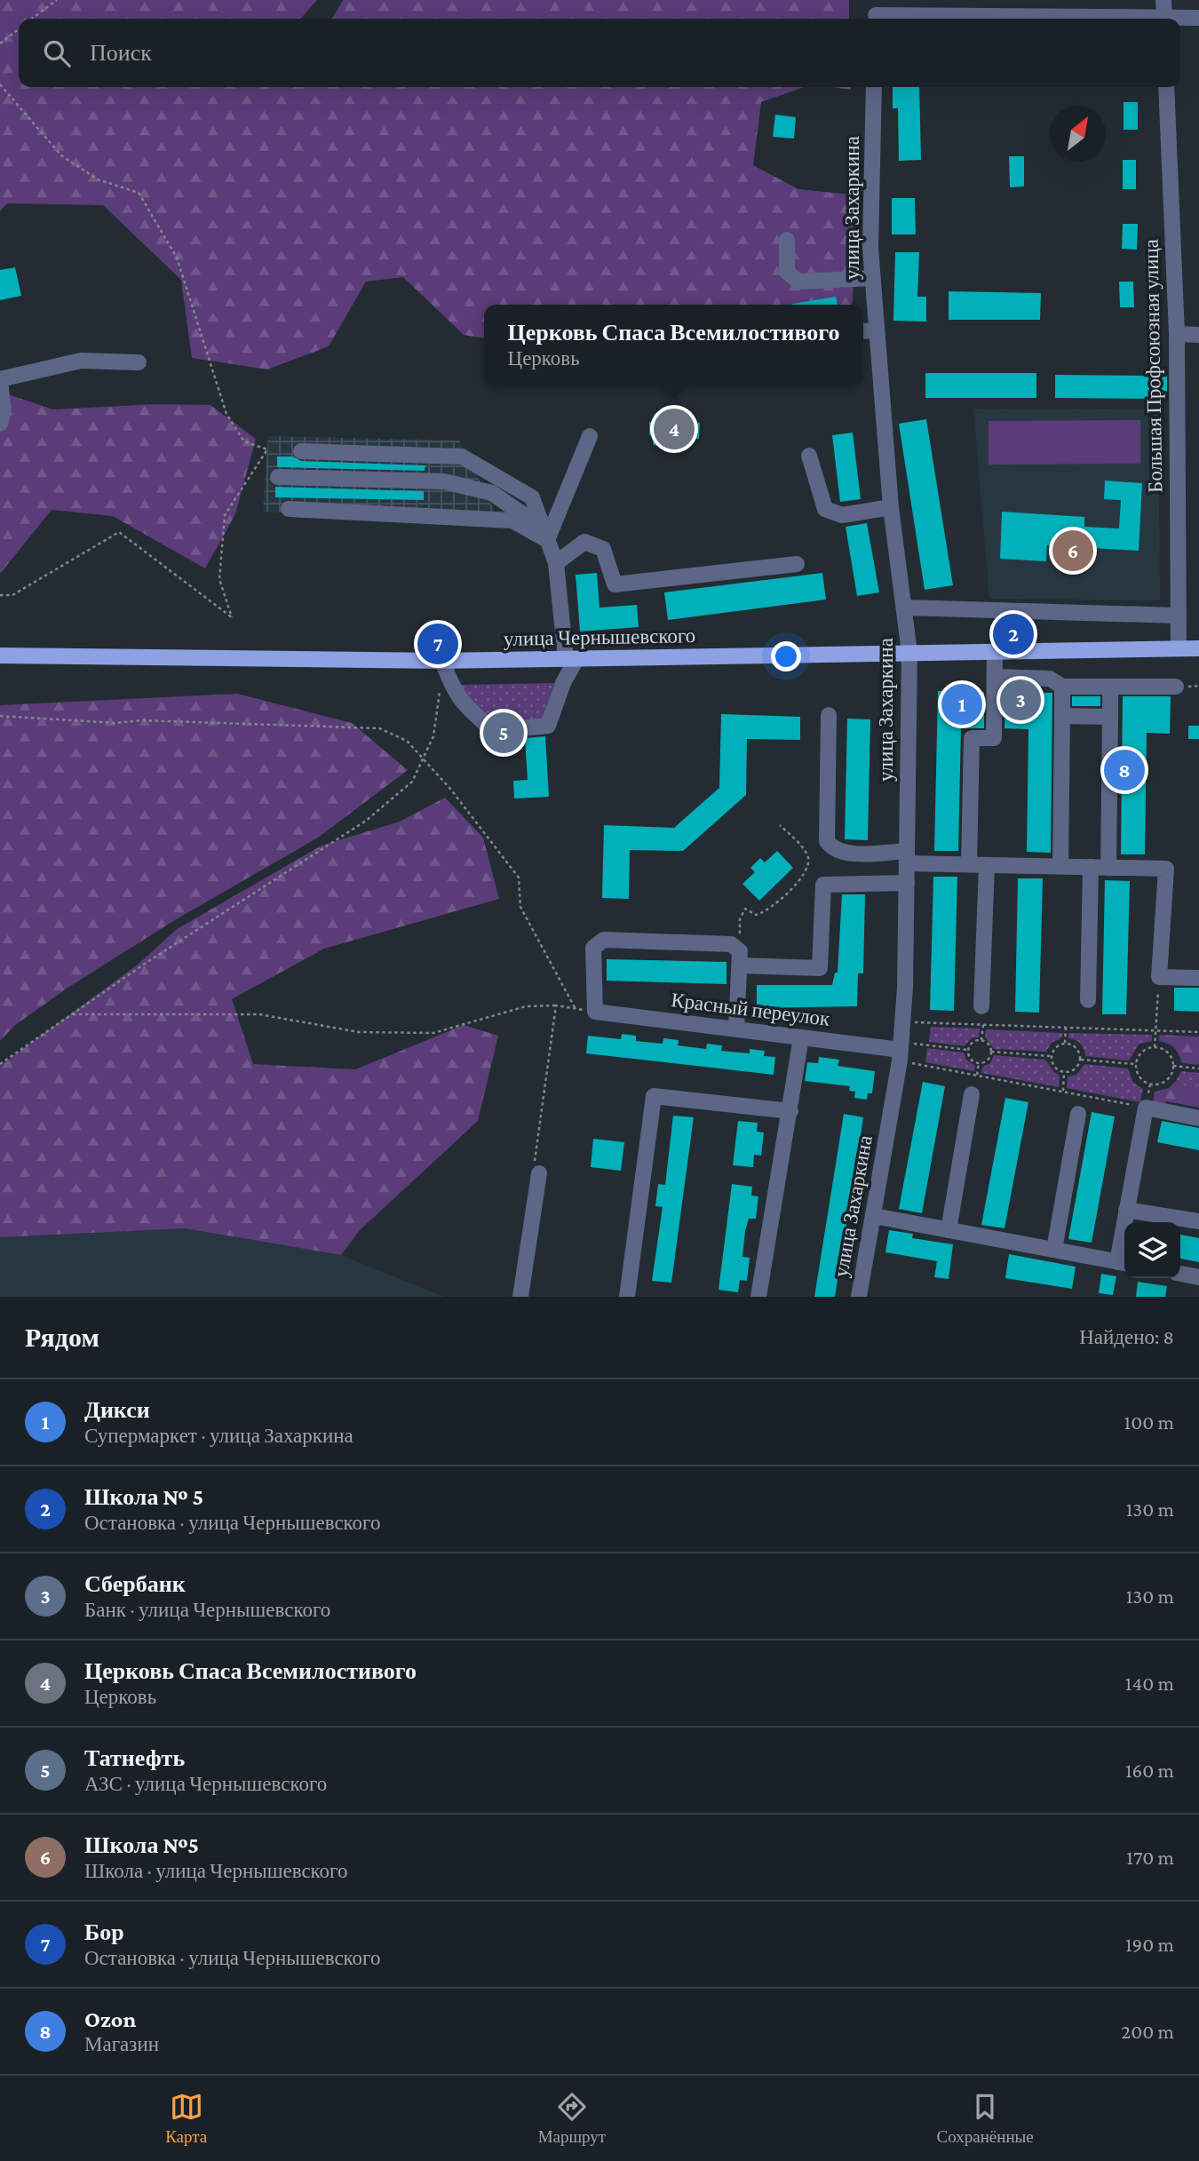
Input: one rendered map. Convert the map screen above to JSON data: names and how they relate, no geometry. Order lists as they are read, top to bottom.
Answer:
{
  "streets": {
    "main road": ["улица Чернышевского"],
    "street": ["улица Захаркина", "Большая Профсоюзная улица", "Красный переулок"]
  },
  "crossings": [
    ["улица Захаркина", "улица Чернышевского"],
    ["улица Захаркина", "Красный переулок"],
    ["Большая Профсоюзная улица", "улица Чернышевского"]
  ],
  "north": "top right",
  "page": {
    "search": "Поиск",
    "popup": ["Церковь Спаса Всемилостивого", "Церковь"],
    "pins": [
      "4",
      "6",
      "2",
      "7",
      "3",
      "1",
      "5",
      "8"
    ],
    "heading": ["Рядом", "Найдено: 8"],
    "list": [
      {
        "mark": "1",
        "name": "Дикси",
        "note": "Супермаркет · улица Захаркина",
        "value": "100 m"
      },
      {
        "mark": "2",
        "name": "Школа № 5",
        "note": "Остановка · улица Чернышевского",
        "value": "130 m"
      },
      {
        "mark": "3",
        "name": "Сбербанк",
        "note": "Банк · улица Чернышевского",
        "value": "130 m"
      },
      {
        "mark": "4",
        "name": "Церковь Спаса Всемилостивого",
        "note": "Церковь",
        "value": "140 m"
      },
      {
        "mark": "5",
        "name": "Татнефть",
        "note": "АЗС · улица Чернышевского",
        "value": "160 m"
      },
      {
        "mark": "6",
        "name": "Школа №5",
        "note": "Школа · улица Чернышевского",
        "value": "170 m"
      },
      {
        "mark": "7",
        "name": "Бор",
        "note": "Остановка · улица Чернышевского",
        "value": "190 m"
      },
      {
        "mark": "8",
        "name": "Ozon",
        "note": "Магазин",
        "value": "200 m"
      }
    ],
    "nav": ["Карта", "Маршрут", "Сохранённые"]
  }
}
